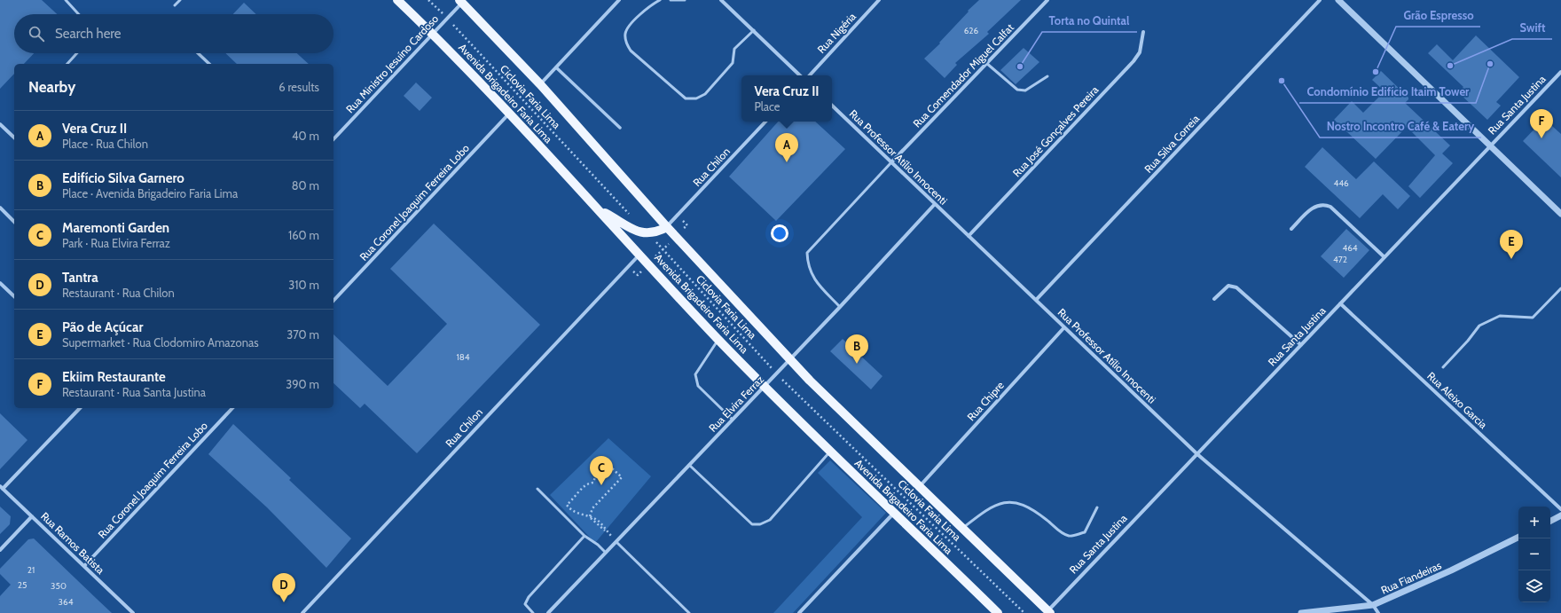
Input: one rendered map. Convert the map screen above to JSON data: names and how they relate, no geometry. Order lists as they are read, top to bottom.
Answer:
{
  "streets": {
    "main road": ["Avenida Brigadeiro Faria Lima"],
    "street": [
      "Rua Nigéria",
      "Rua Ministro Jesuíno Cardoso",
      "Rua Comendador Miguel Calfat",
      "Rua Santa Justina",
      "Rua José Gonçalves Pereira",
      "Rua Silva Correia",
      "Rua Professor Atílio Innocenti",
      "Rua Chilon",
      "Rua Coronel Joaquim Ferreira Lobo",
      "Rua Aleixo Garcia",
      "Rua Chipre",
      "Rua Elvira Ferraz",
      "Rua Ramos Batista",
      "Rua Fiandeiras"
    ],
    "path": ["Ciclovia Faria Lima"]
  },
  "crossings": [
    ["Rua Ministro Jesuíno Cardoso", "Avenida Brigadeiro Faria Lima"],
    ["Rua Ministro Jesuíno Cardoso", "Ciclovia Faria Lima"],
    ["Rua Comendador Miguel Calfat", "Rua Professor Atílio Innocenti"],
    ["Avenida Brigadeiro Faria Lima", "Rua Chilon"],
    ["Avenida Brigadeiro Faria Lima", "Rua Coronel Joaquim Ferreira Lobo"],
    ["Avenida Brigadeiro Faria Lima", "Rua Elvira Ferraz"],
    ["Ciclovia Faria Lima", "Rua Elvira Ferraz"],
    ["Rua Santa Justina", "Rua Professor Atílio Innocenti"],
    ["Rua Santa Justina", "Rua Aleixo Garcia"],
    ["Rua José Gonçalves Pereira", "Rua Professor Atílio Innocenti"],
    ["Rua Silva Correia", "Rua Professor Atílio Innocenti"],
    ["Rua Professor Atílio Innocenti", "Rua Chipre"],
    ["Rua Professor Atílio Innocenti", "Rua Elvira Ferraz"],
    ["Rua Professor Atílio Innocenti", "Rua Fiandeiras"],
    ["Rua Coronel Joaquim Ferreira Lobo", "Rua Ramos Batista"]
  ],
  "places": [
    "Condomínio Edifício Itaim Tower",
    "Swift",
    "Torta no Quintal",
    "Grão Espresso",
    "Nostro Incontro Café & Eatery"
  ],
  "house_numbers": [
    "626",
    "446",
    "464",
    "472",
    "184",
    "21",
    "25",
    "350",
    "364"
  ],
  "page": {
    "search": "Search here",
    "heading": ["Nearby", "6 results"],
    "popup": ["Vera Cruz II", "Place"],
    "pins": [
      "F",
      "A",
      "E",
      "B",
      "C",
      "D"
    ],
    "list": [
      {
        "mark": "A",
        "name": "Vera Cruz II",
        "note": "Place · Rua Chilon",
        "value": "40 m"
      },
      {
        "mark": "B",
        "name": "Edifício Silva Garnero",
        "note": "Place · Avenida Brigadeiro Faria Lima",
        "value": "80 m"
      },
      {
        "mark": "C",
        "name": "Maremonti Garden",
        "note": "Park · Rua Elvira Ferraz",
        "value": "160 m"
      },
      {
        "mark": "D",
        "name": "Tantra",
        "note": "Restaurant · Rua Chilon",
        "value": "310 m"
      },
      {
        "mark": "E",
        "name": "Pão de Açúcar",
        "note": "Supermarket · Rua Clodomiro Amazonas",
        "value": "370 m"
      },
      {
        "mark": "F",
        "name": "Ekiim Restaurante",
        "note": "Restaurant · Rua Santa Justina",
        "value": "390 m"
      }
    ],
    "map_buttons": ["+", "−"]
  }
}
